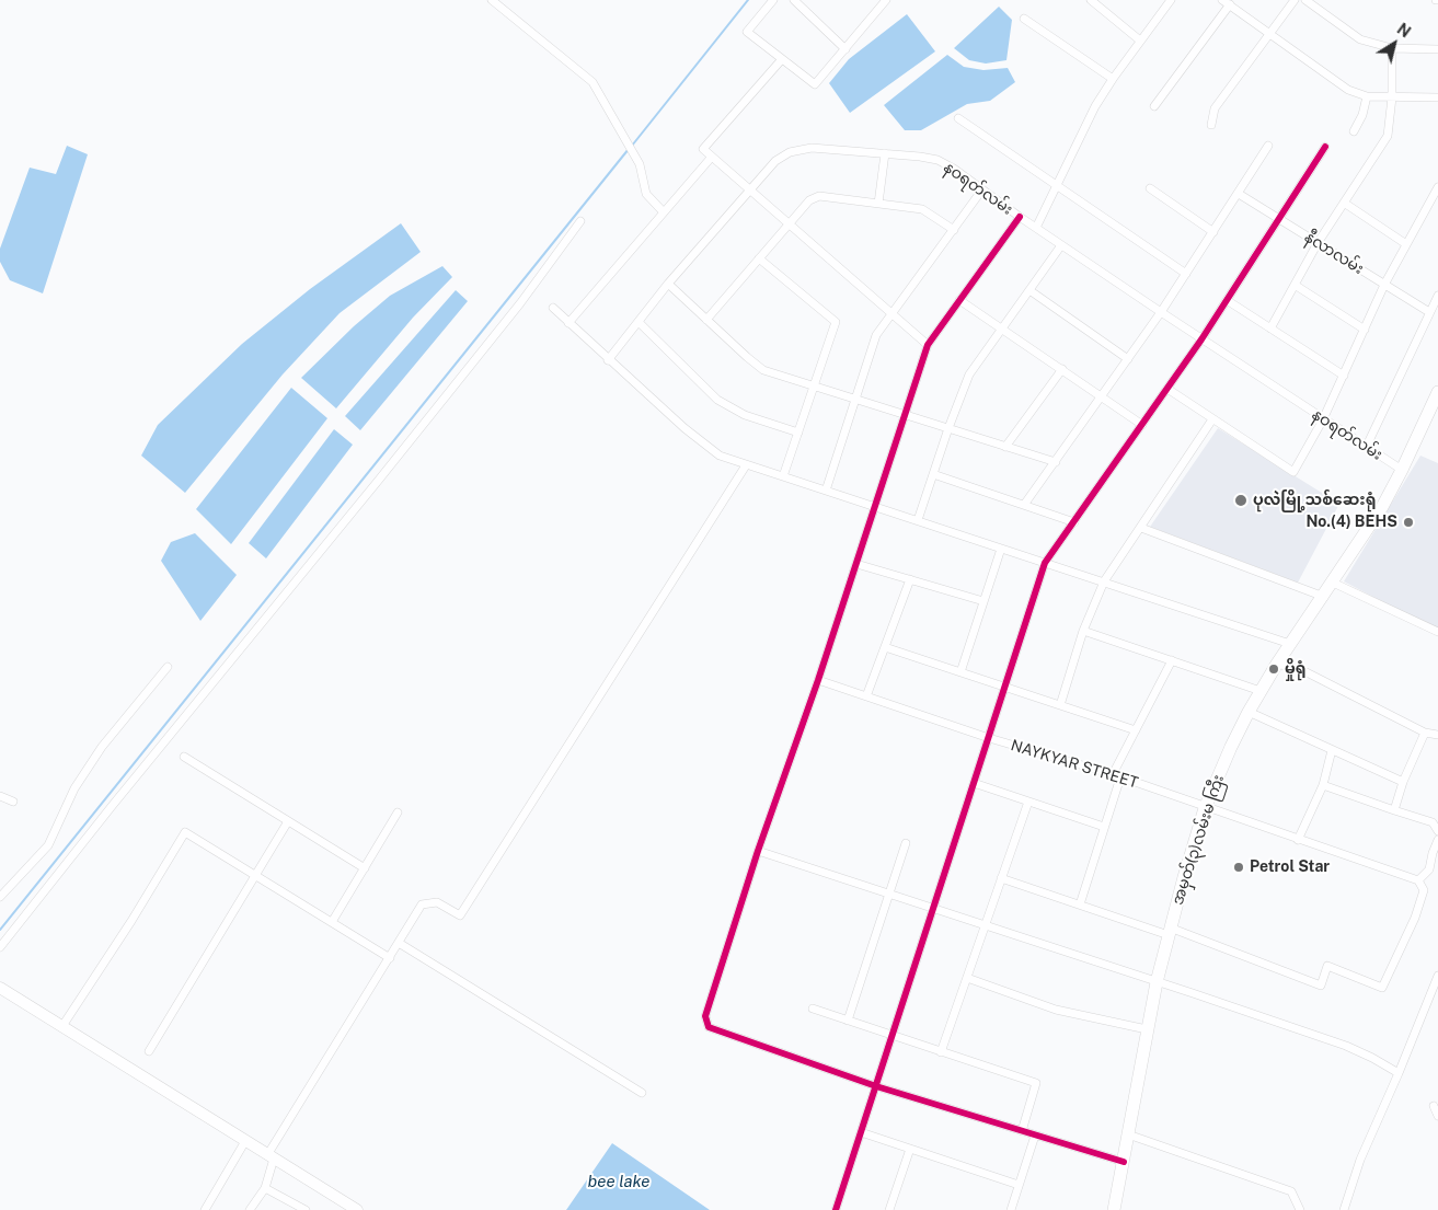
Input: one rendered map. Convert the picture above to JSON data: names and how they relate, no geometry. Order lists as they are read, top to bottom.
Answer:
{
  "streets": {
    "main road": ["အမှတ်(၃)လမ်းမ ကြီး"],
    "street": ["နဝရတ်လမ်း", "နီလာလမ်း", "NAYKYAR STREET"]
  },
  "crossings": [
    ["နဝရတ်လမ်း", "အမှတ်(၃)လမ်းမ ကြီး"],
    ["NAYKYAR STREET", "အမှတ်(၃)လမ်းမ ကြီး"]
  ],
  "water": ["bee lake"],
  "places": [
    "ပုလဲမြို့သစ်ဆေးရုံ",
    "No.(4) BEHS",
    "မှိုရုံ",
    "Petrol Star"
  ],
  "north": "top right"
}
